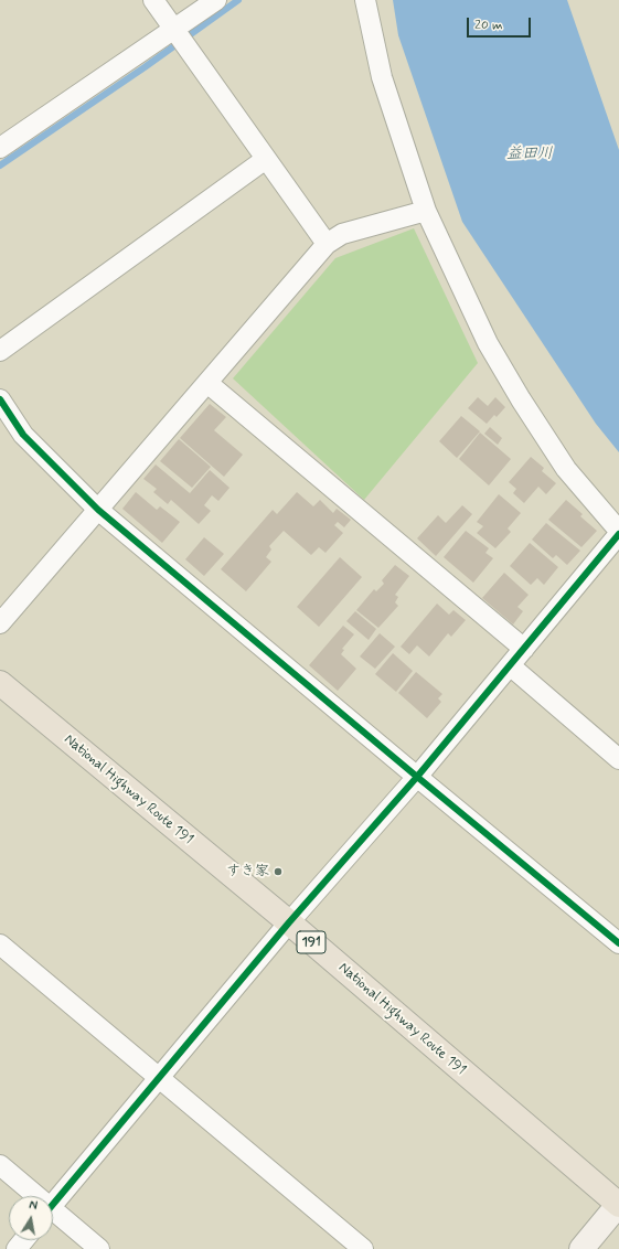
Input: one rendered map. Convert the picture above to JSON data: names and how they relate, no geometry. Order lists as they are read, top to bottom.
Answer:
{
  "streets": {
    "highway": ["National Highway Route 191", "191"]
  },
  "water": ["益田川"],
  "places": ["すき家"],
  "scale_bar": "20 m",
  "north": "top"
}
